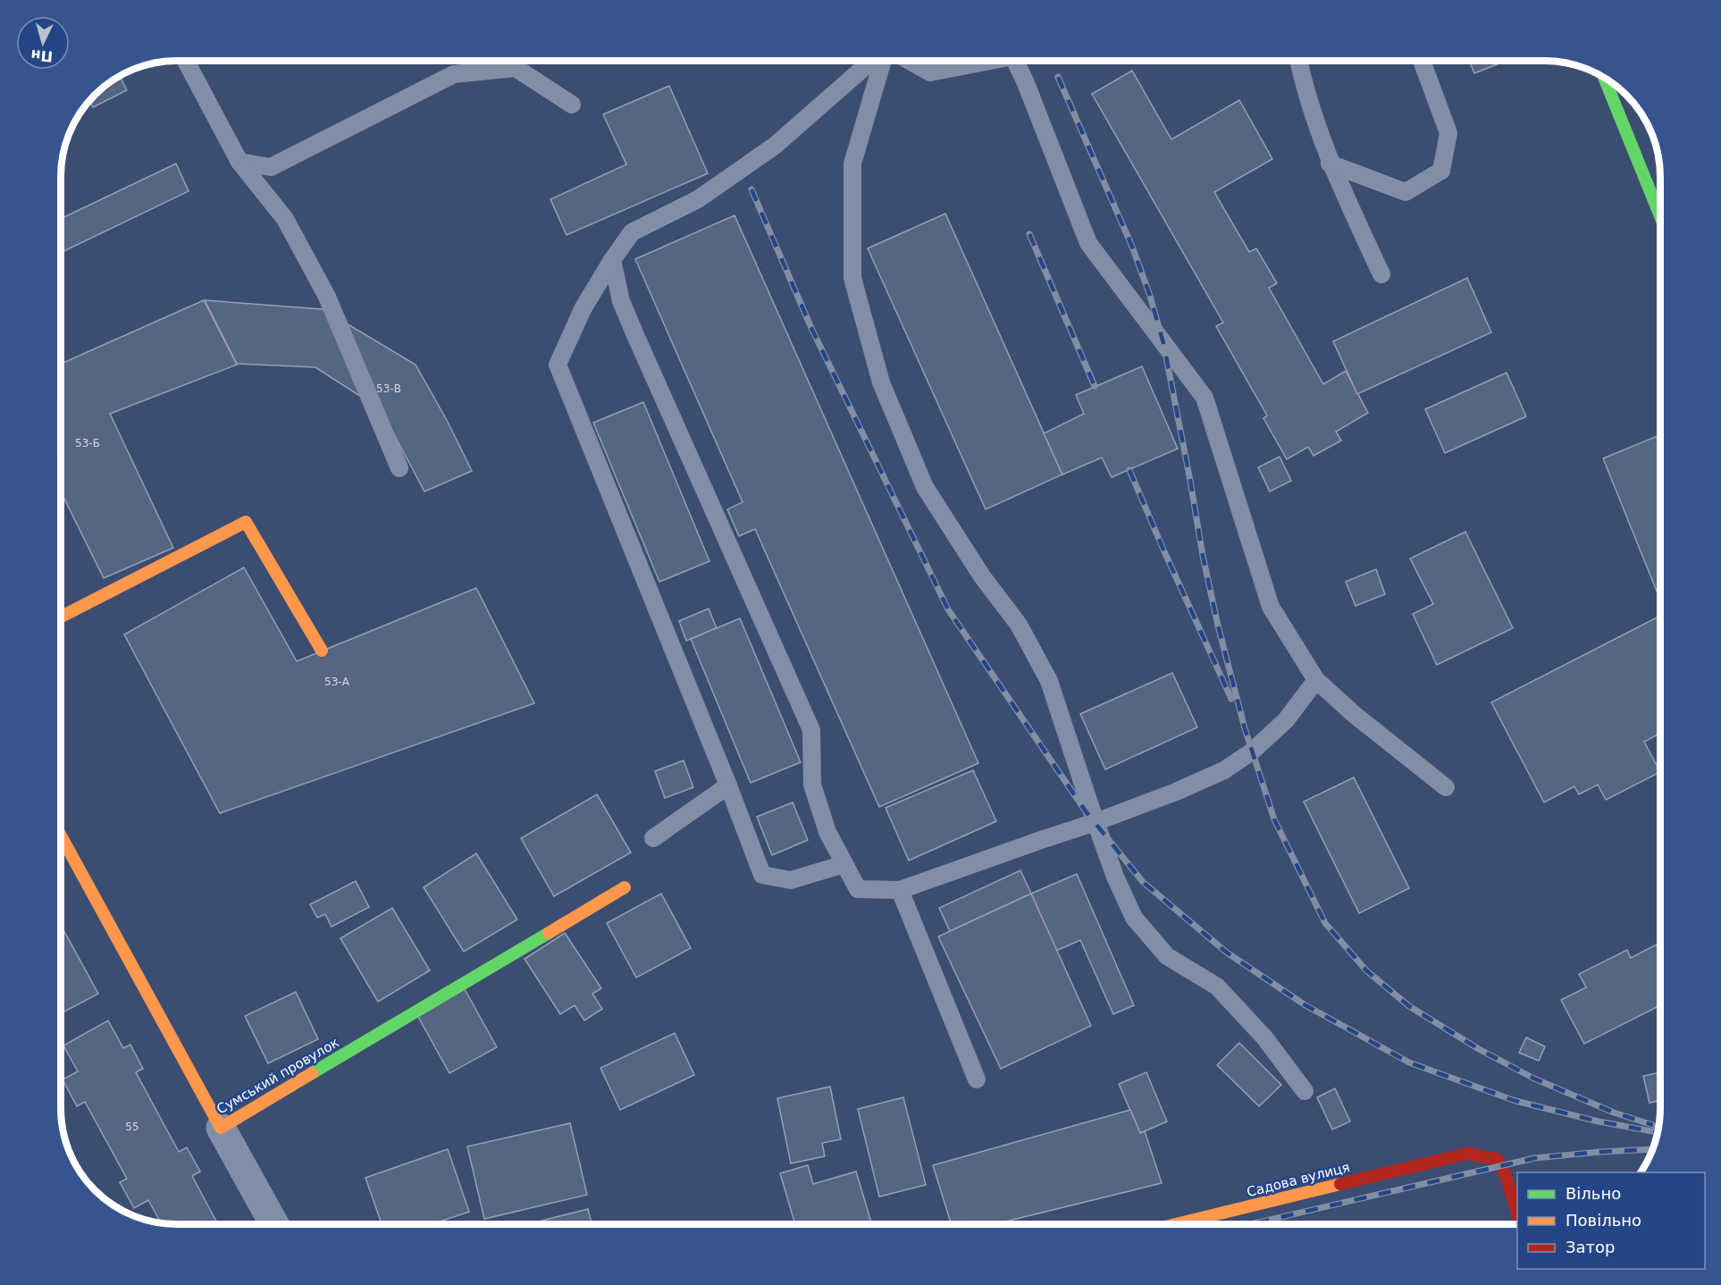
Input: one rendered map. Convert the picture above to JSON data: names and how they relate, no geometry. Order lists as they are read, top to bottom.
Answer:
{
  "streets": {
    "street": ["Сумський провулок", "Садова вулиця"]
  },
  "house_numbers": [
    "53-В",
    "53-Б",
    "53-А",
    "55"
  ],
  "legend": ["Вільно", "Повільно", "Затор"],
  "north": "bottom"
}
